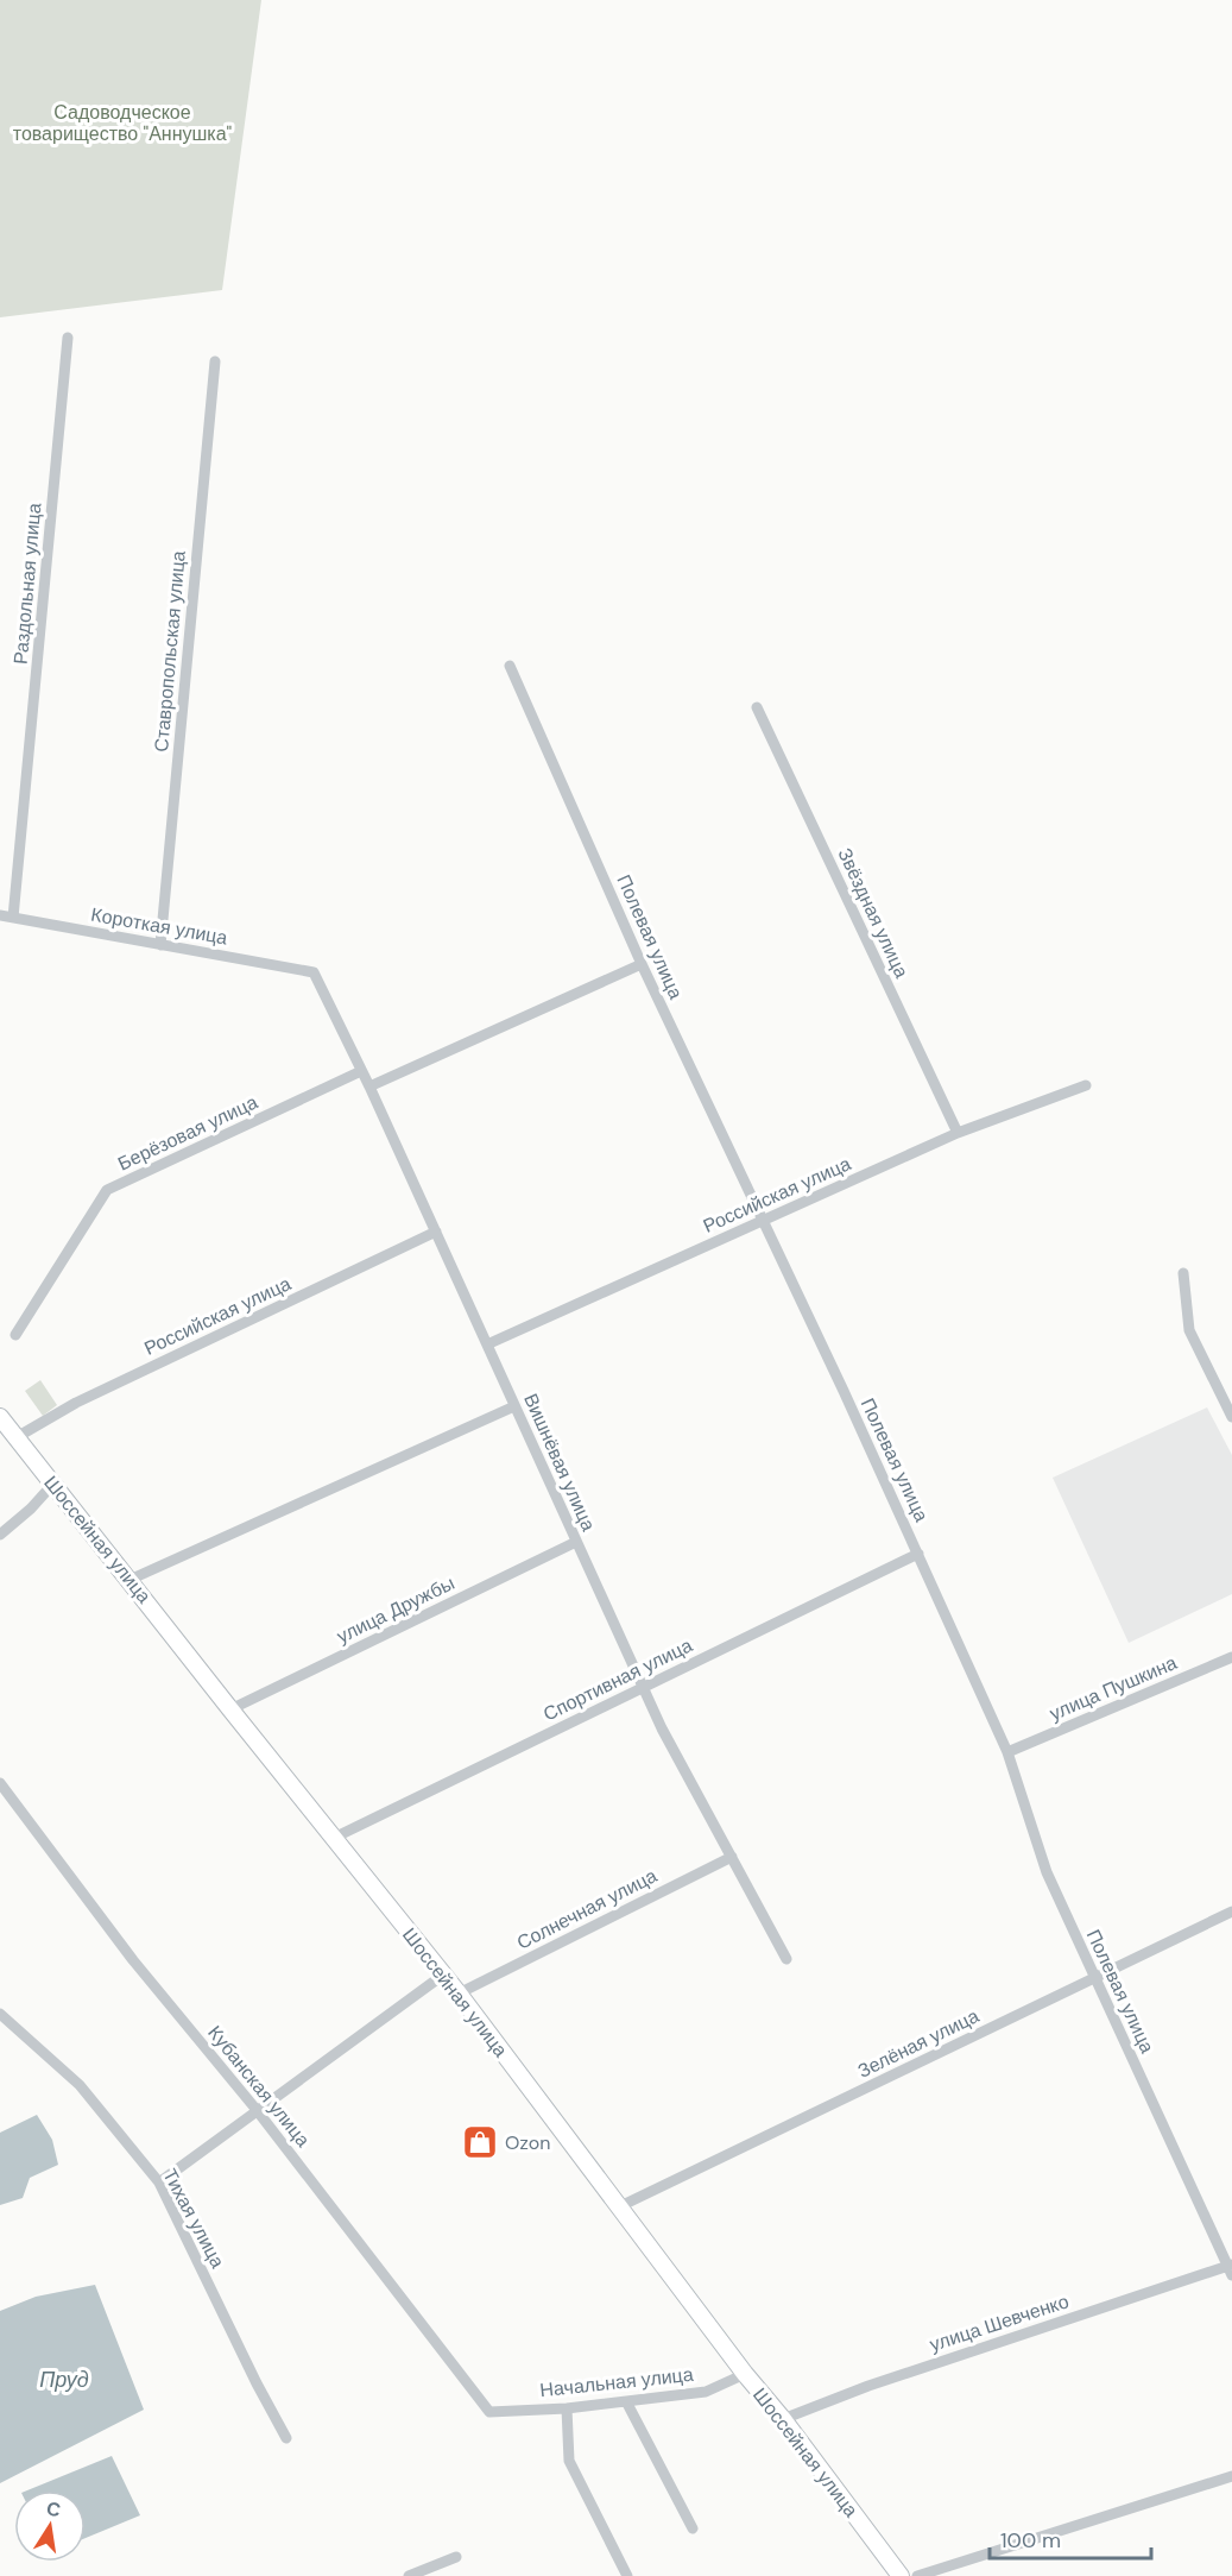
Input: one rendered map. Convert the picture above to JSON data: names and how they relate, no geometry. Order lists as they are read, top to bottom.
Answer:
{
  "streets": {
    "main road": ["Шоссейная улица"],
    "street": [
      "Раздольная улица",
      "Ставропольская улица",
      "Звёздная улица",
      "Короткая улица",
      "Полевая улица",
      "Берёзовая улица",
      "Российская улица",
      "Вишнёвая улица",
      "улица Дружбы",
      "Спортивная улица",
      "улица Пушкина",
      "Солнечная улица",
      "Зелёная улица",
      "Кубанская улица",
      "Тихая улица",
      "улица Шевченко",
      "Начальная улица"
    ]
  },
  "crossings": [
    ["Раздольная улица", "Короткая улица"],
    ["Ставропольская улица", "Короткая улица"],
    ["Звёздная улица", "Российская улица"],
    ["Короткая улица", "Вишнёвая улица"],
    ["Полевая улица", "Российская улица"],
    ["Полевая улица", "Спортивная улица"],
    ["Полевая улица", "улица Пушкина"],
    ["Полевая улица", "Зелёная улица"],
    ["Полевая улица", "улица Шевченко"],
    ["Берёзовая улица", "Вишнёвая улица"],
    ["Российская улица", "Вишнёвая улица"],
    ["Российская улица", "Шоссейная улица"],
    ["Вишнёвая улица", "улица Дружбы"],
    ["Вишнёвая улица", "Спортивная улица"],
    ["Вишнёвая улица", "Солнечная улица"],
    ["Шоссейная улица", "улица Дружбы"],
    ["Шоссейная улица", "Спортивная улица"],
    ["Шоссейная улица", "Солнечная улица"],
    ["Шоссейная улица", "Зелёная улица"],
    ["Шоссейная улица", "улица Шевченко"],
    ["Шоссейная улица", "Начальная улица"],
    ["Кубанская улица", "Начальная улица"]
  ],
  "water": ["Пруд"],
  "parks": ["Садоводческое товарищество \"Аннушка\""],
  "places": {
    "shop": ["Ozon"]
  },
  "scale_bar": "100 m",
  "north": "top"
}
